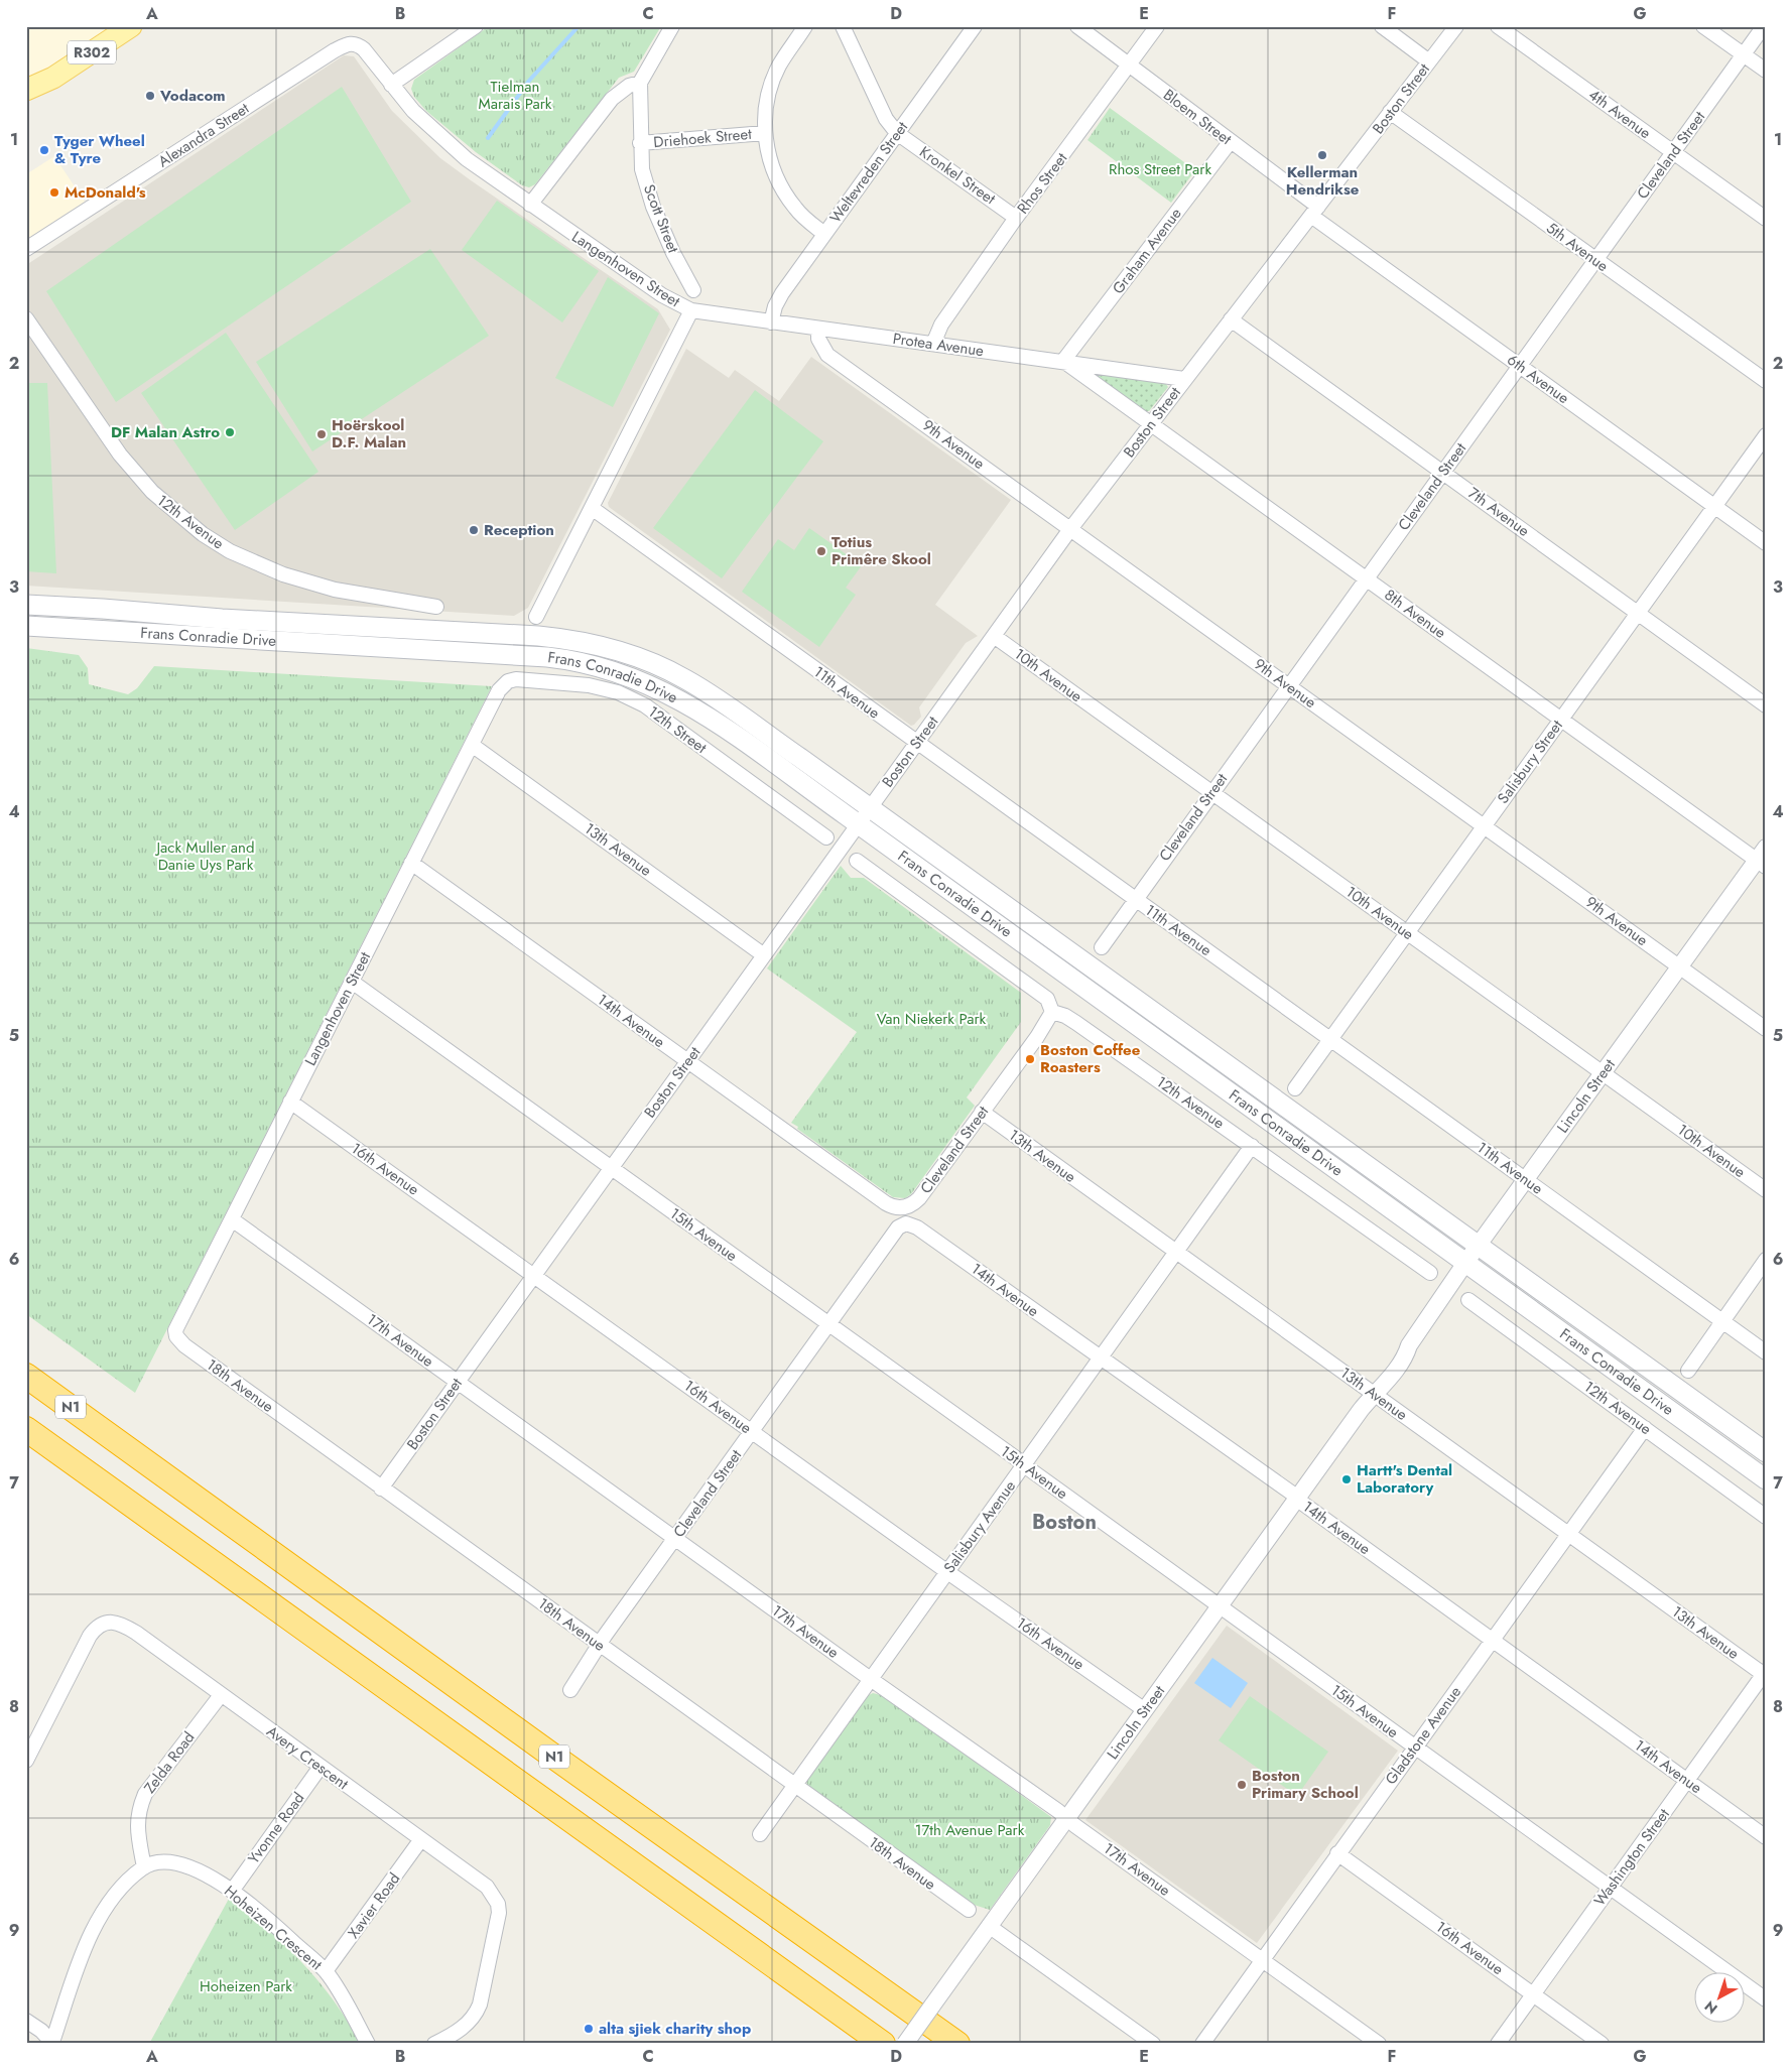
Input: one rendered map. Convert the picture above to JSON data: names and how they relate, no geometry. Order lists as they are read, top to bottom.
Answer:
{
  "streets": {
    "highway": ["N1"],
    "main road": ["R302", "Frans Conradie Drive"],
    "street": [
      "Boston Street",
      "4th Avenue",
      "Bloem Street",
      "Alexandra Street",
      "Driehoek Street",
      "Cleveland Street",
      "Weltevreden Street",
      "Kronkel Street",
      "Rhos Street",
      "Scott Street",
      "5th Avenue",
      "Graham Avenue",
      "Langenhoven Street",
      "Protea Avenue",
      "6th Avenue",
      "9th Avenue",
      "7th Avenue",
      "12th Avenue",
      "8th Avenue",
      "10th Avenue",
      "11th Avenue",
      "12th Street",
      "Salisbury Street",
      "13th Avenue",
      "14th Avenue",
      "Lincoln Street",
      "16th Avenue",
      "15th Avenue",
      "17th Avenue",
      "18th Avenue",
      "Salisbury Avenue",
      "Gladstone Avenue",
      "Avery Crescent",
      "Zelda Road",
      "Yvonne Road",
      "Washington Street",
      "Xavier Road",
      "Hoheizen Crescent"
    ]
  },
  "crossings": [
    ["Boston Street", "Bloem Street"],
    ["Boston Street", "5th Avenue"],
    ["Boston Street", "Protea Avenue"],
    ["Boston Street", "6th Avenue"],
    ["Boston Street", "9th Avenue"],
    ["Boston Street", "7th Avenue"],
    ["Boston Street", "8th Avenue"],
    ["Boston Street", "Frans Conradie Drive"],
    ["Boston Street", "10th Avenue"],
    ["Boston Street", "11th Avenue"],
    ["Boston Street", "13th Avenue"],
    ["Boston Street", "14th Avenue"],
    ["Boston Street", "16th Avenue"],
    ["Boston Street", "15th Avenue"],
    ["Boston Street", "17th Avenue"],
    ["Boston Street", "18th Avenue"],
    ["4th Avenue", "Cleveland Street"],
    ["Bloem Street", "Rhos Street"],
    ["Bloem Street", "Graham Avenue"],
    ["Bloem Street", "6th Avenue"],
    ["Alexandra Street", "Langenhoven Street"],
    ["Driehoek Street", "Scott Street"],
    ["Cleveland Street", "5th Avenue"],
    ["Cleveland Street", "6th Avenue"],
    ["Cleveland Street", "9th Avenue"],
    ["Cleveland Street", "7th Avenue"],
    ["Cleveland Street", "12th Avenue"],
    ["Cleveland Street", "8th Avenue"],
    ["Cleveland Street", "10th Avenue"],
    ["Cleveland Street", "11th Avenue"],
    ["Cleveland Street", "13th Avenue"],
    ["Cleveland Street", "14th Avenue"],
    ["Cleveland Street", "16th Avenue"],
    ["Cleveland Street", "15th Avenue"],
    ["Cleveland Street", "17th Avenue"],
    ["Cleveland Street", "18th Avenue"],
    ["Weltevreden Street", "Kronkel Street"],
    ["Weltevreden Street", "Protea Avenue"],
    ["Kronkel Street", "Rhos Street"],
    ["Rhos Street", "Protea Avenue"],
    ["Graham Avenue", "Protea Avenue"],
    ["Graham Avenue", "8th Avenue"],
    ["Langenhoven Street", "Protea Avenue"],
    ["Langenhoven Street", "11th Avenue"],
    ["Langenhoven Street", "12th Street"],
    ["Langenhoven Street", "13th Avenue"],
    ["Langenhoven Street", "14th Avenue"],
    ["Langenhoven Street", "16th Avenue"],
    ["Langenhoven Street", "15th Avenue"],
    ["Langenhoven Street", "17th Avenue"],
    ["Langenhoven Street", "18th Avenue"],
    ["Protea Avenue", "9th Avenue"],
    ["Protea Avenue", "8th Avenue"],
    ["6th Avenue", "Salisbury Street"],
    ["9th Avenue", "Salisbury Street"],
    ["9th Avenue", "Lincoln Street"],
    ["7th Avenue", "Salisbury Street"],
    ["12th Avenue", "Salisbury Avenue"],
    ["12th Avenue", "Gladstone Avenue"],
    ["8th Avenue", "Salisbury Street"],
    ["8th Avenue", "Lincoln Street"],
    ["Frans Conradie Drive", "Lincoln Street"],
    ["10th Avenue", "Salisbury Street"],
    ["10th Avenue", "Lincoln Street"],
    ["11th Avenue", "Salisbury Street"],
    ["11th Avenue", "Lincoln Street"],
    ["13th Avenue", "Lincoln Street"],
    ["13th Avenue", "Salisbury Avenue"],
    ["13th Avenue", "Gladstone Avenue"],
    ["13th Avenue", "Washington Street"],
    ["14th Avenue", "Lincoln Street"],
    ["14th Avenue", "Salisbury Avenue"],
    ["14th Avenue", "Gladstone Avenue"],
    ["14th Avenue", "Washington Street"],
    ["Lincoln Street", "16th Avenue"],
    ["Lincoln Street", "15th Avenue"],
    ["Lincoln Street", "17th Avenue"],
    ["16th Avenue", "Salisbury Avenue"],
    ["16th Avenue", "Gladstone Avenue"],
    ["16th Avenue", "Washington Street"],
    ["15th Avenue", "Salisbury Avenue"],
    ["15th Avenue", "Gladstone Avenue"],
    ["15th Avenue", "Washington Street"],
    ["17th Avenue", "Salisbury Avenue"],
    ["17th Avenue", "Gladstone Avenue"],
    ["18th Avenue", "Salisbury Avenue"],
    ["Avery Crescent", "Zelda Road"],
    ["Avery Crescent", "Yvonne Road"],
    ["Avery Crescent", "Xavier Road"],
    ["Zelda Road", "Hoheizen Crescent"],
    ["Yvonne Road", "Hoheizen Crescent"],
    ["Xavier Road", "Hoheizen Crescent"]
  ],
  "districts": ["Boston"],
  "parks": [
    "Tielman Marais Park",
    "Rhos Street Park",
    "Jack Muller and Danie Uys Park",
    "Van Niekerk Park",
    "17th Avenue Park",
    "Hoheizen Park"
  ],
  "places": [
    "Vodacom",
    "Tyger Wheel & Tyre",
    "Kellerman Hendrikse",
    "McDonald's",
    "DF Malan Astro",
    "Hoërskool D.F. Malan",
    "Reception",
    "Totius Primêre Skool",
    "Boston Coffee Roasters",
    "Hartt's Dental Laboratory",
    "Boston Primary School",
    "alta sjiek charity shop"
  ],
  "north": "bottom left",
  "grid": {
    "columns": [
      "A",
      "B",
      "C",
      "D",
      "E",
      "F",
      "G"
    ],
    "rows": [
      "1",
      "2",
      "3",
      "4",
      "5",
      "6",
      "7",
      "8",
      "9"
    ]
  }
}
